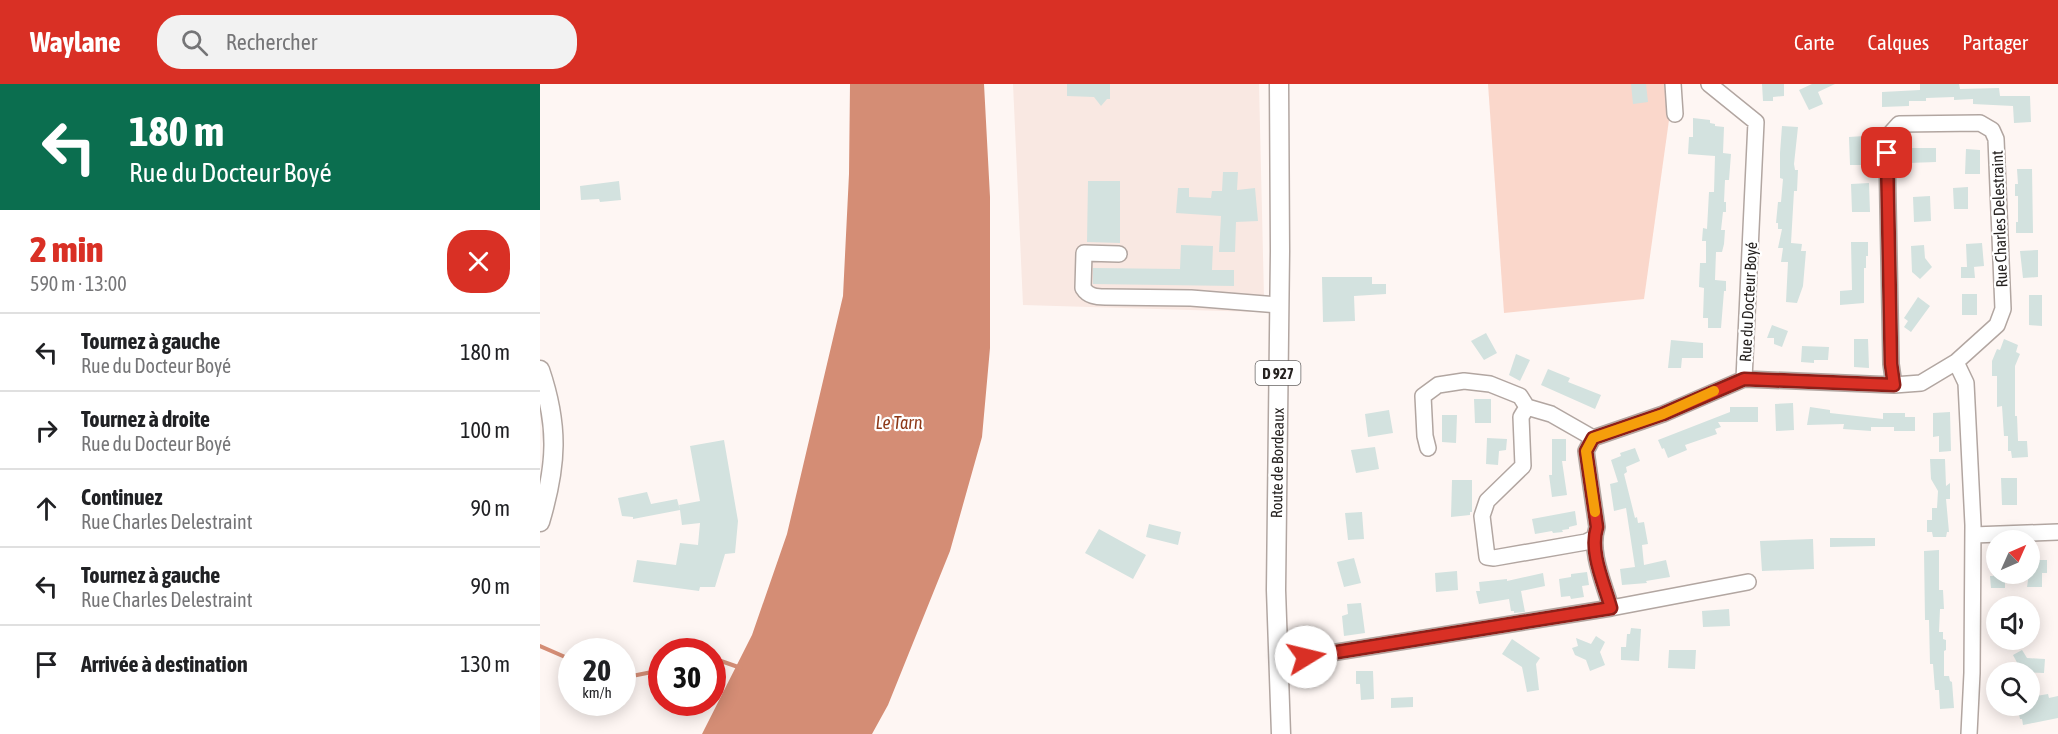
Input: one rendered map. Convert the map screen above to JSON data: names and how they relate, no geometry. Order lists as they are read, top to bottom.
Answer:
{
  "streets": {
    "main road": ["D 927", "Route de Bordeaux"],
    "street": ["Rue Charles Delestraint", "Rue du Docteur Boyé"]
  },
  "crossings": [
    ["Rue Charles Delestraint", "Rue du Docteur Boyé"]
  ],
  "water": ["Le Tarn"],
  "north": "top right",
  "page": {
    "header": "Waylane",
    "search": "Rechercher",
    "nav": ["Carte", "Calques", "Partager"],
    "turn": ["180 m", "Rue du Docteur Boyé"],
    "heading": ["2 min", "590 m · 13:00"],
    "list": [
      {
        "name": "Tournez à gauche",
        "note": "Rue du Docteur Boyé",
        "value": "180 m"
      },
      {
        "name": "Tournez à droite",
        "note": "Rue du Docteur Boyé",
        "value": "100 m"
      },
      {
        "name": "Continuez",
        "note": "Rue Charles Delestraint",
        "value": "90 m"
      },
      {
        "name": "Tournez à gauche",
        "note": "Rue Charles Delestraint",
        "value": "90 m"
      },
      {
        "name": "Arrivée à destination",
        "value": "130 m"
      }
    ],
    "speed": "20 km/h",
    "limit": "30"
  }
}
